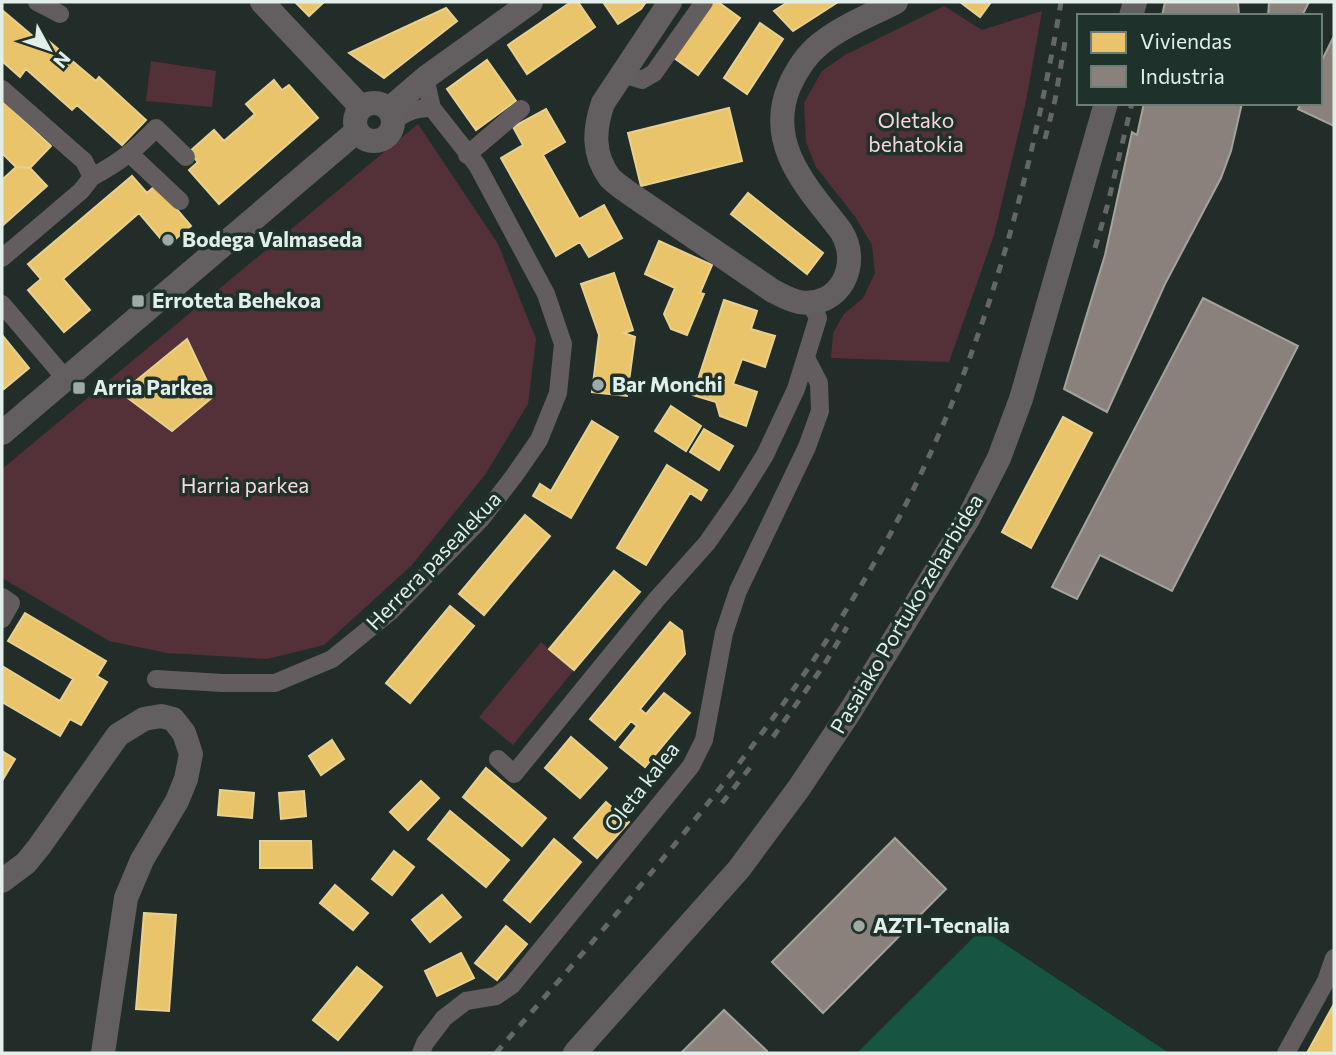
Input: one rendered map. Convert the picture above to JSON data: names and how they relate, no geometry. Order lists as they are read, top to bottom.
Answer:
{
  "streets": {
    "street": ["Herrera pasealekua", "Pasaiako Portuko zeharbidea", "Oleta kalea"]
  },
  "parks": ["Oletako behatokia", "Harria parkea"],
  "places": {
    "other": ["Bodega Valmaseda", "Bar Monchi", "AZTI-Tecnalia"],
    "transit": ["Erroteta Behekoa", "Arria Parkea"]
  },
  "legend": ["Viviendas", "Industria"],
  "north": "bottom right"
}
